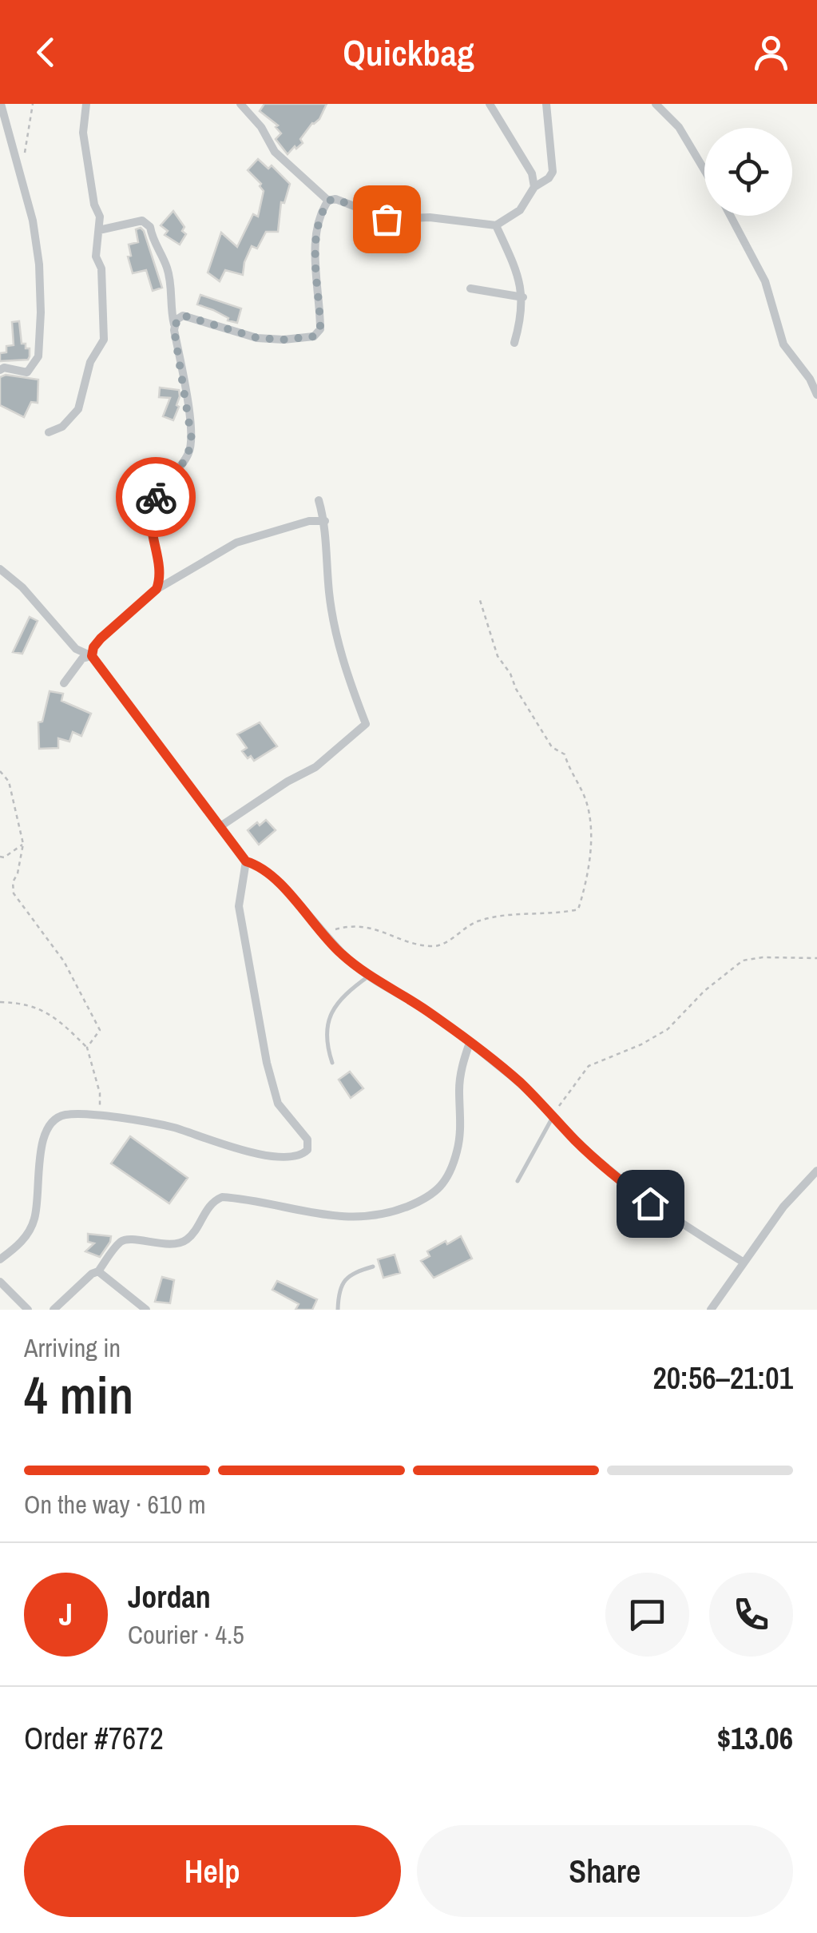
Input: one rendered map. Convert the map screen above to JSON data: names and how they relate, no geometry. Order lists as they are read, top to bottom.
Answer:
{
  "page": {
    "header": "Quickbag",
    "heading": ["4 min", "Arriving in", "20:56–21:01"],
    "panel": [
      "Jordan",
      "Courier · 4.5",
      "Order #7672",
      "$13.06"
    ],
    "bar": "On the way · 610 m",
    "round": "J",
    "buttons": ["Help", "Share"]
  }
}
